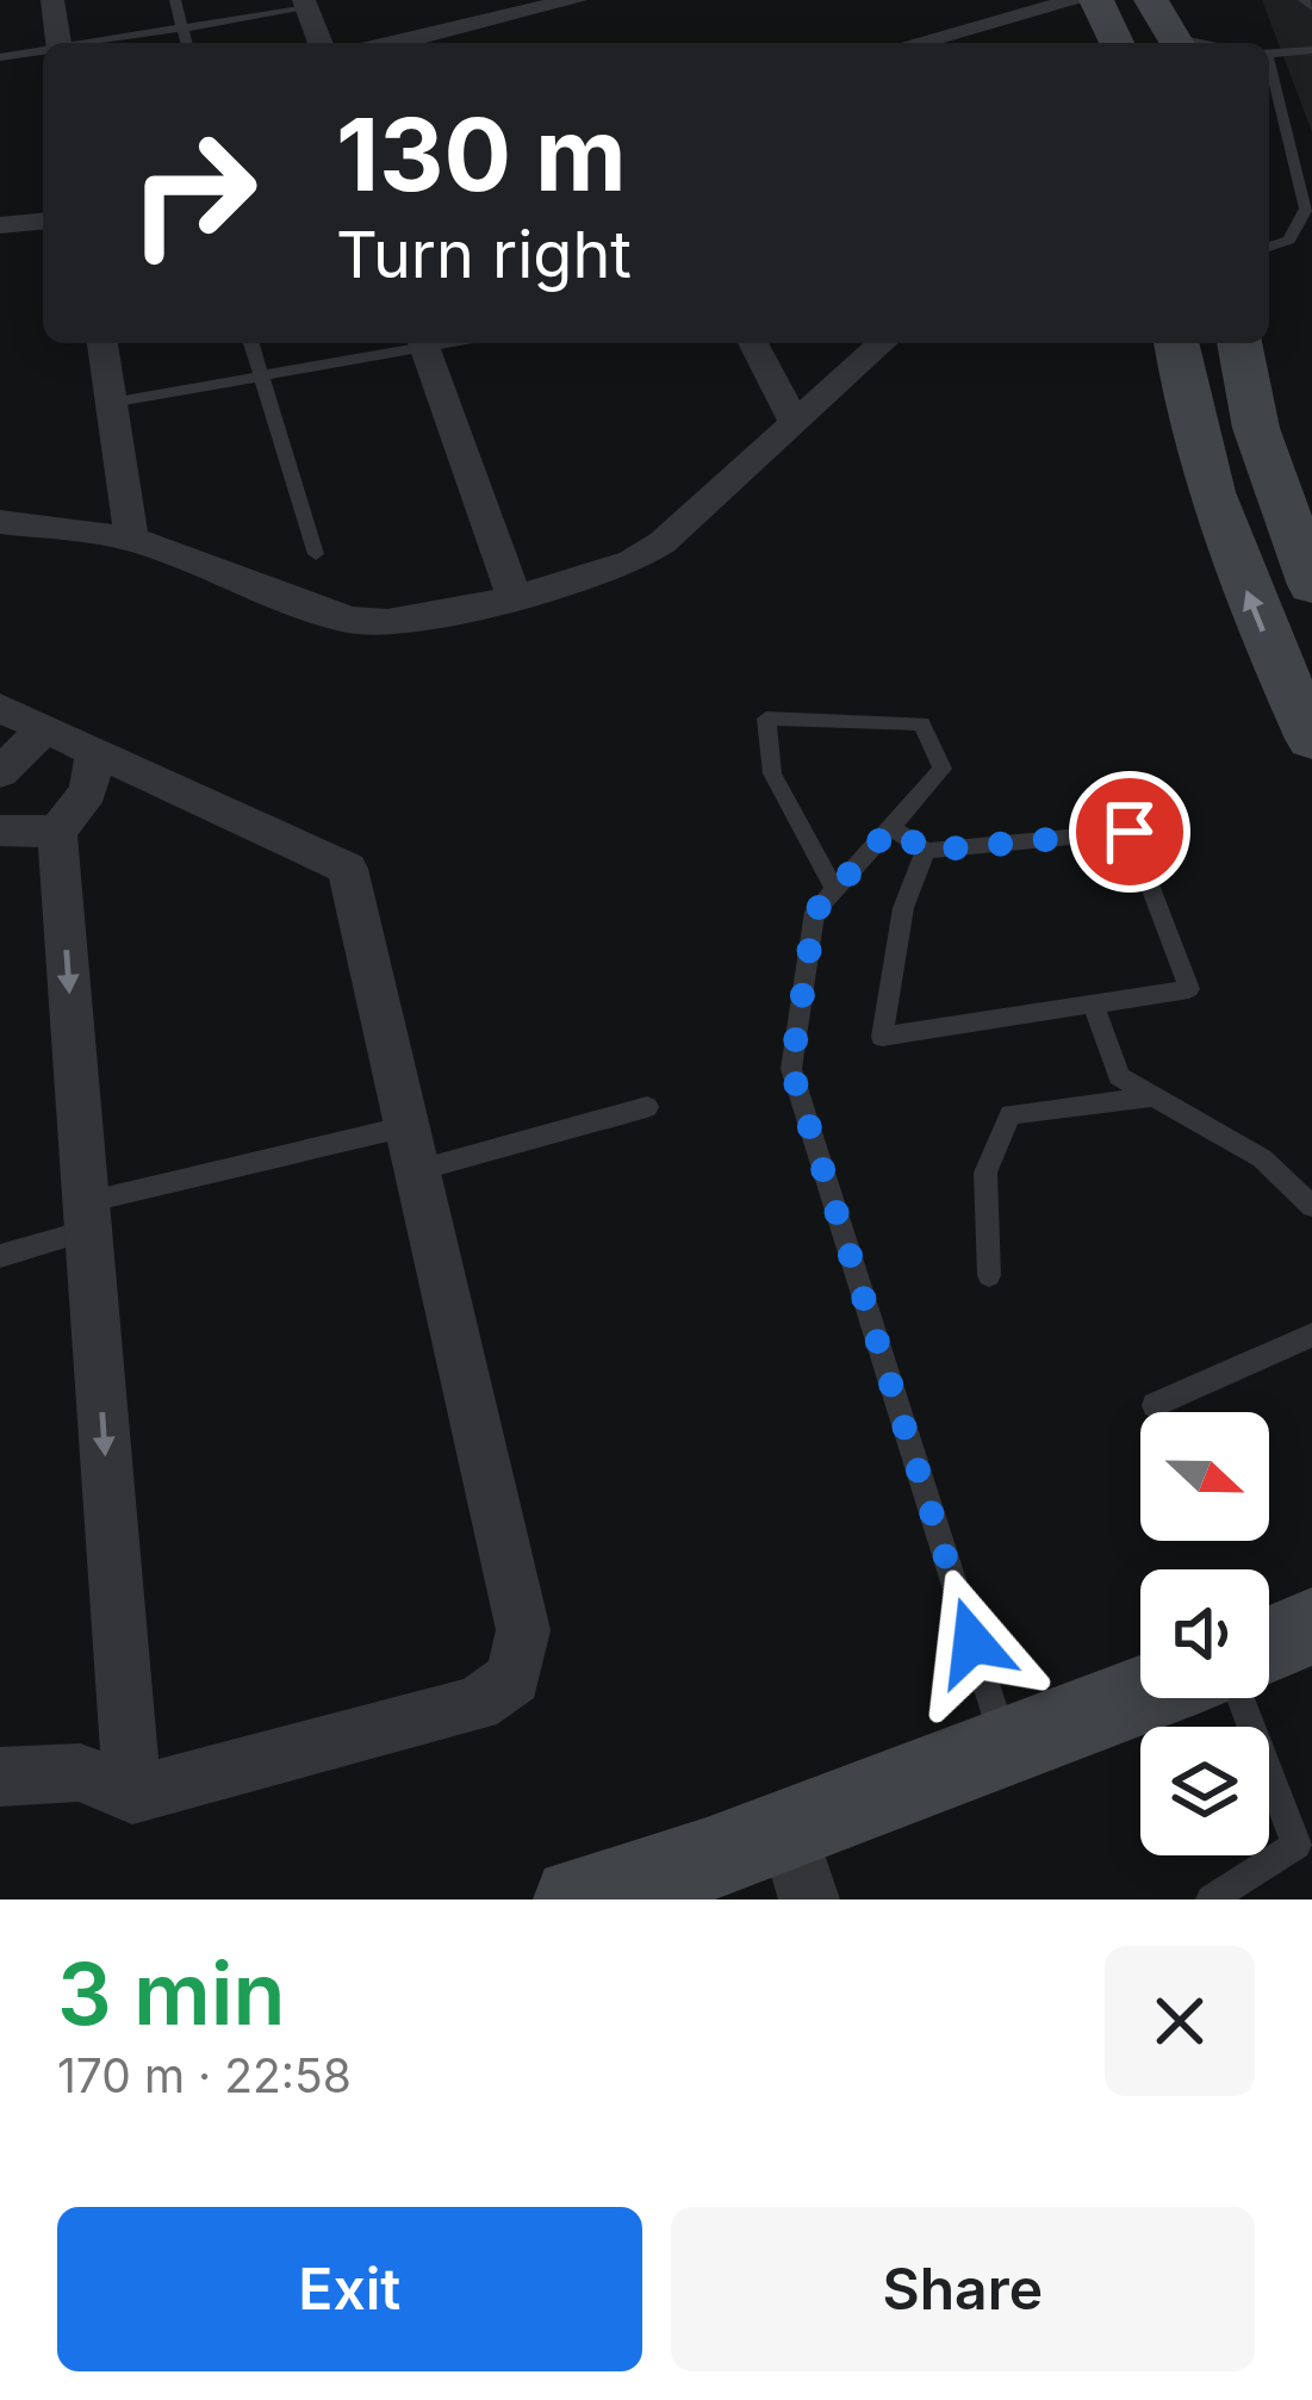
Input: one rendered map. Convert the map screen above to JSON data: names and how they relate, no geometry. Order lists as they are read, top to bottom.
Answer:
{
  "north": "right",
  "page": {
    "turn": ["130 m", "Turn right"],
    "heading": ["3 min", "170 m · 22:58"],
    "buttons": ["Exit", "Share"]
  }
}
